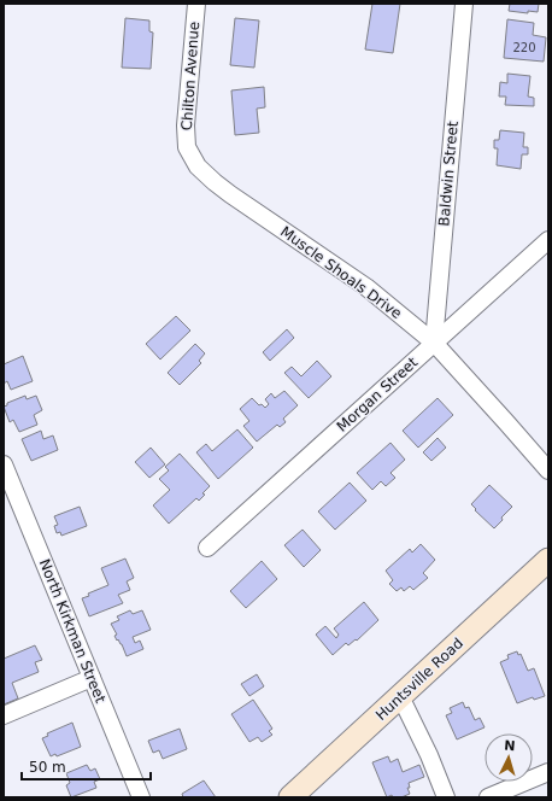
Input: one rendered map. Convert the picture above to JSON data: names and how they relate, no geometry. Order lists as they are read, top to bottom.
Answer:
{
  "streets": {
    "main road": ["Huntsville Road"],
    "street": [
      "Chilton Avenue",
      "Baldwin Street",
      "Muscle Shoals Drive",
      "Morgan Street",
      "North Kirkman Street"
    ]
  },
  "crossings": [
    ["Chilton Avenue", "Muscle Shoals Drive"],
    ["Baldwin Street", "Muscle Shoals Drive"],
    ["Baldwin Street", "Morgan Street"],
    ["Muscle Shoals Drive", "Morgan Street"]
  ],
  "house_numbers": ["220"],
  "scale_bar": "50 m",
  "north": "top"
}
